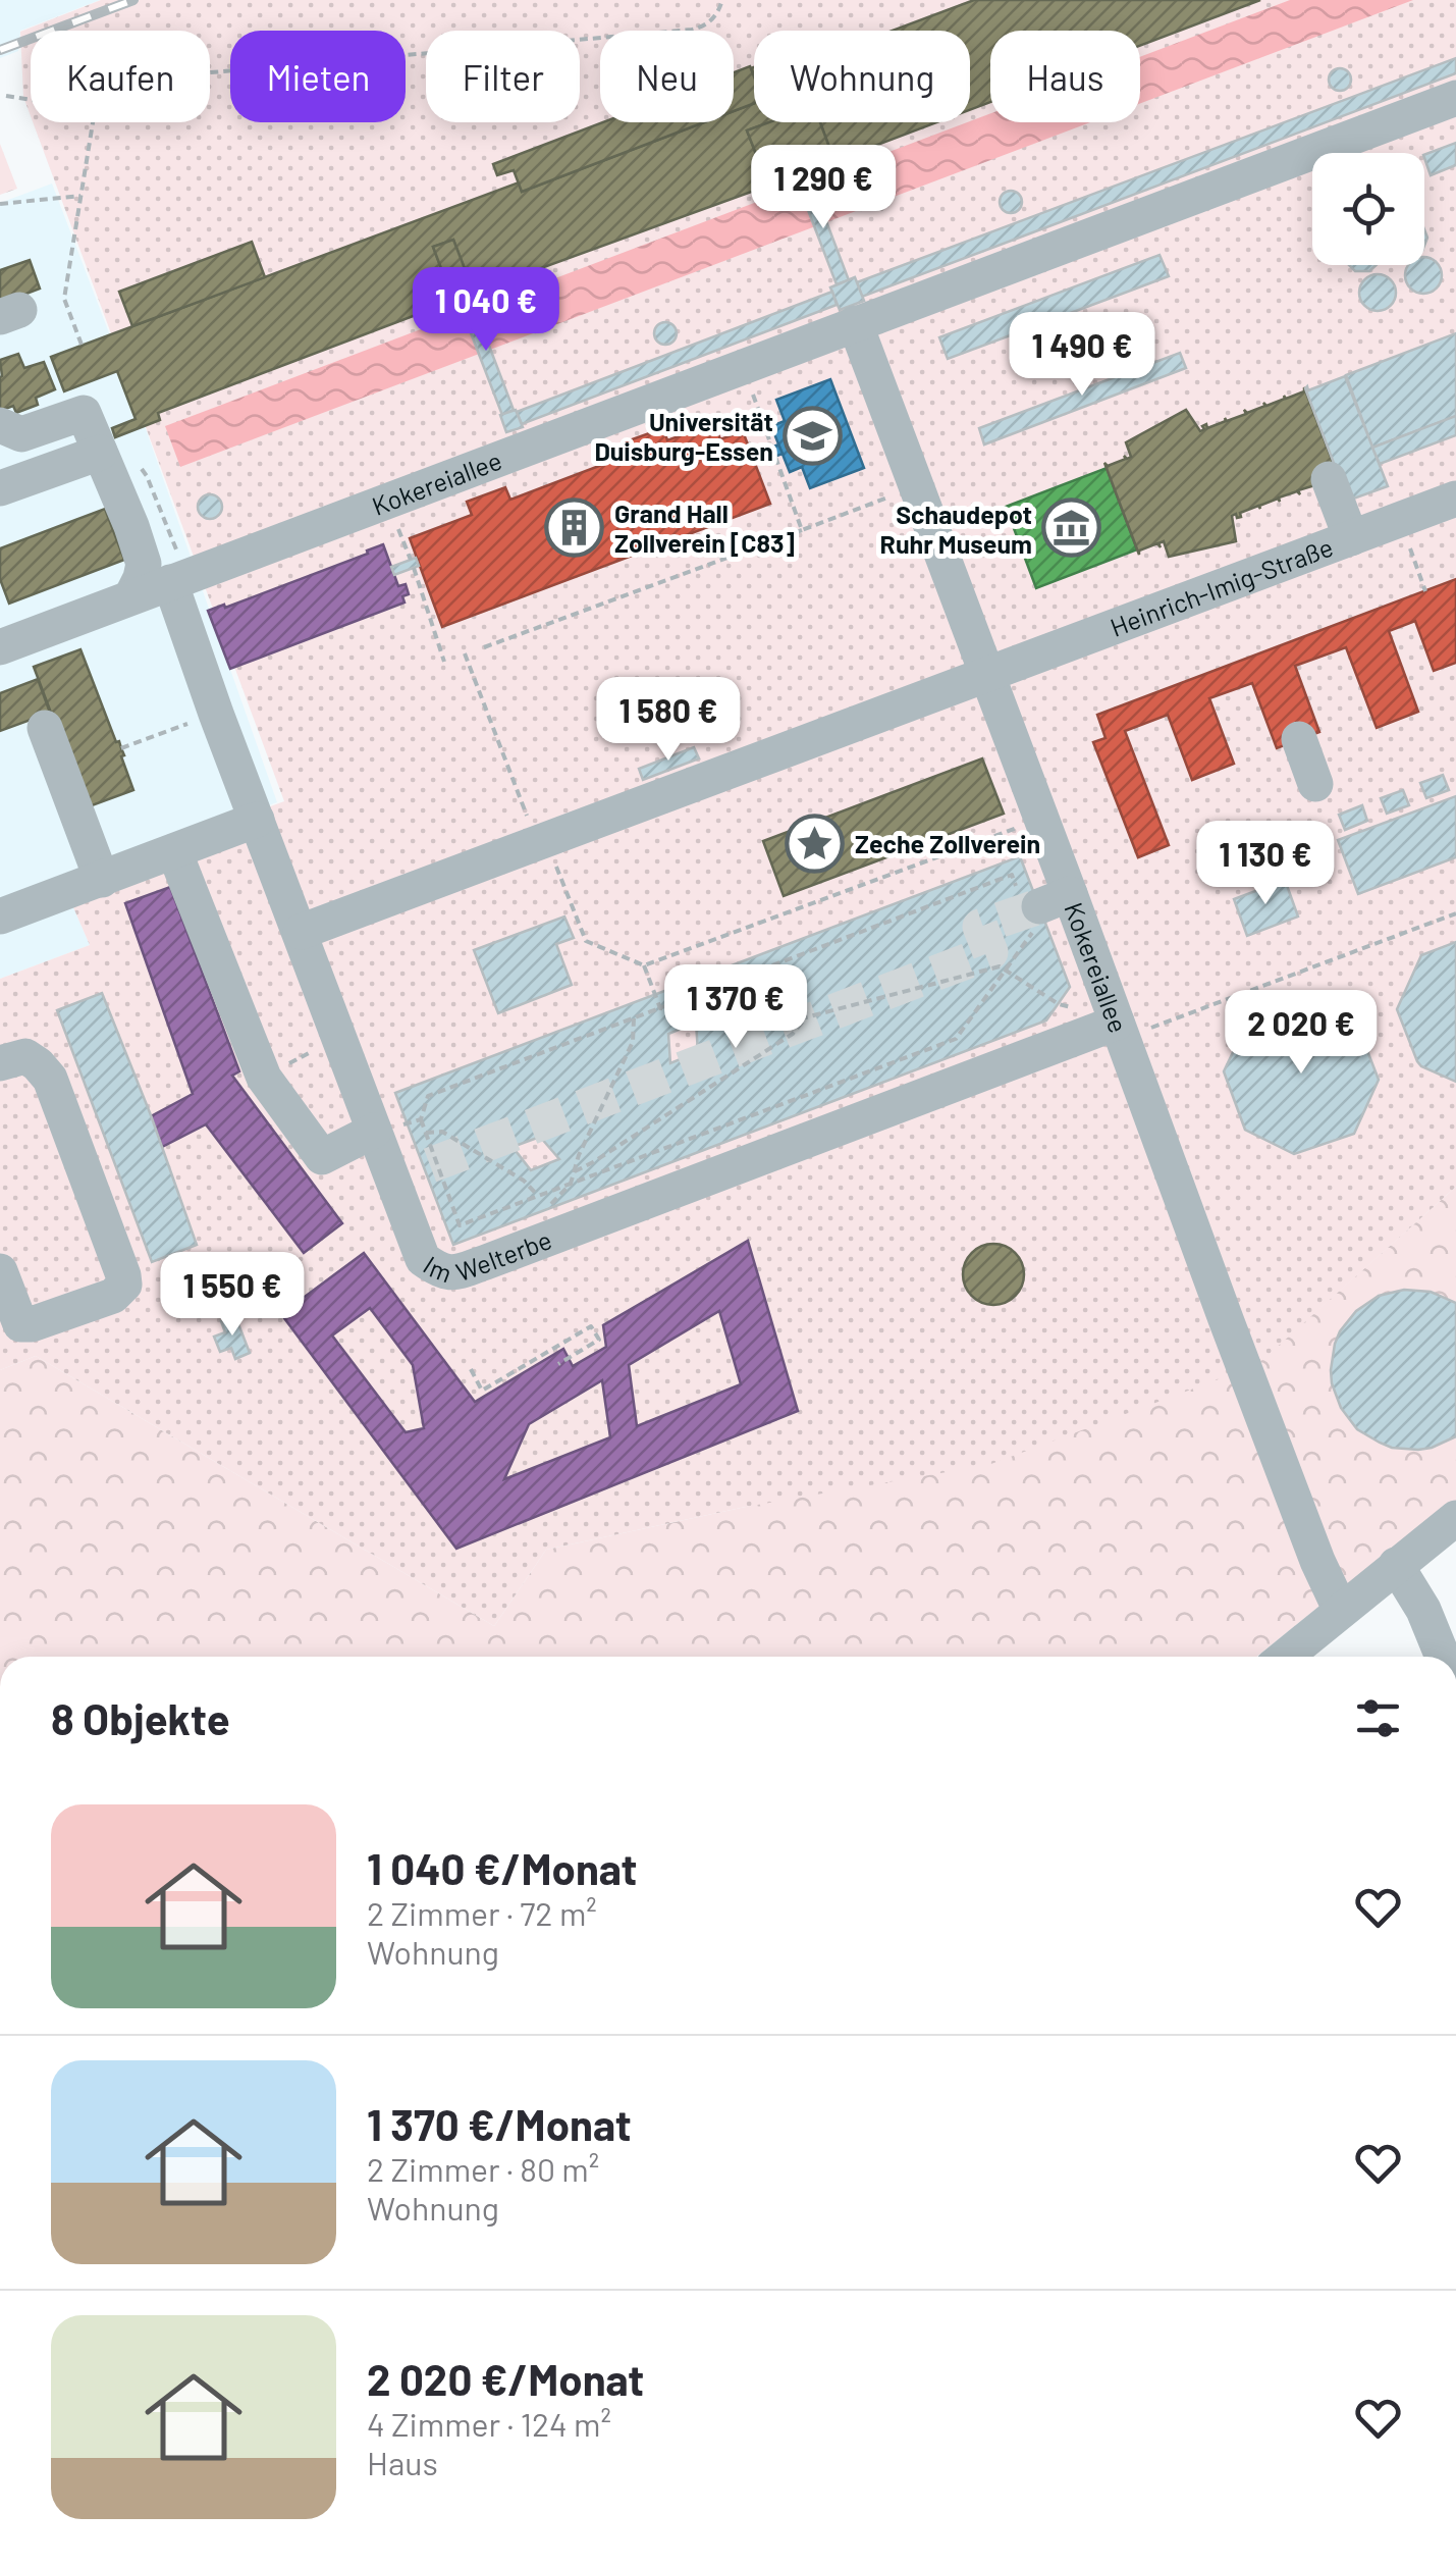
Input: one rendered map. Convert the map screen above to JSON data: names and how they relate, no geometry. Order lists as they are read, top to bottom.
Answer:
{
  "streets": {
    "street": ["Kokereiallee", "Heinrich-Imig-Straße", "Im Welterbe"]
  },
  "crossings": [
    ["Kokereiallee", "Heinrich-Imig-Straße"],
    ["Kokereiallee", "Im Welterbe"],
    ["Heinrich-Imig-Straße", "Im Welterbe"]
  ],
  "places": {
    "school or university": ["Universität Duisburg-Essen"],
    "building": ["Grand Hall Zollverein [C83]"],
    "museum": ["Schaudepot Ruhr Museum"],
    "place": ["Zeche Zollverein"]
  },
  "page": {
    "chip": [
      "Kaufen",
      "Mieten",
      "Filter",
      "Neu",
      "Wohnung",
      "Haus"
    ],
    "price": [
      "1 290 €",
      "1 040 €",
      "1 490 €",
      "1 580 €",
      "1 130 €",
      "1 370 €",
      "2 020 €",
      "1 550 €"
    ],
    "heading": "8 Objekte",
    "list": [
      {
        "name": "1 040 €/Monat",
        "note": "2 Zimmer · 72 m² · Wohnung"
      },
      {
        "name": "1 370 €/Monat",
        "note": "2 Zimmer · 80 m² · Wohnung"
      },
      {
        "name": "2 020 €/Monat",
        "note": "4 Zimmer · 124 m² · Haus"
      }
    ]
  }
}
